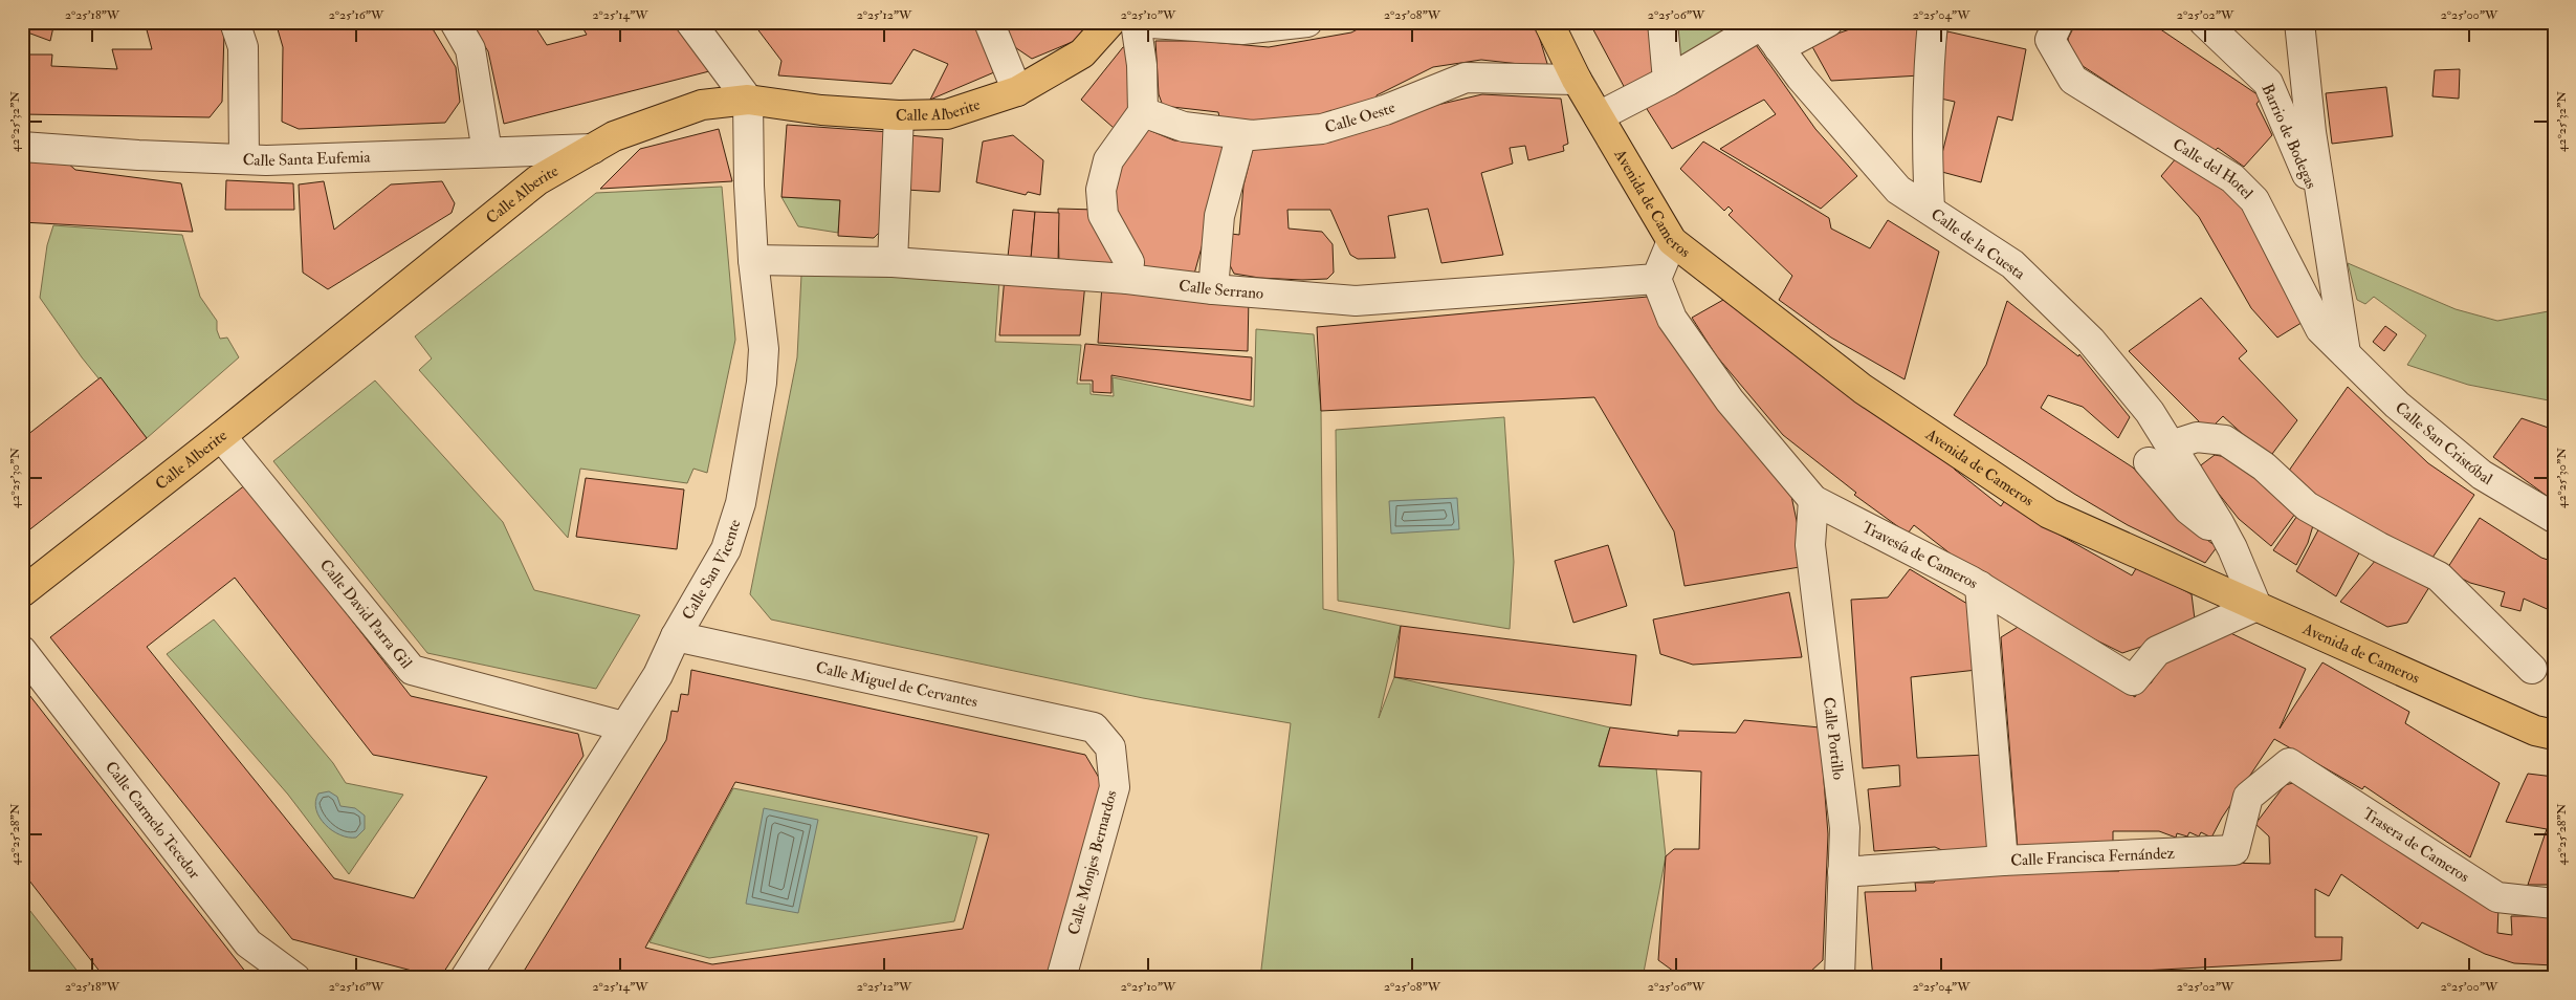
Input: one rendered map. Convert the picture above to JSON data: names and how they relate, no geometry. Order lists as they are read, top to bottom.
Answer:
{
  "streets": {
    "main road": ["Calle Alberite", "Avenida de Cameros"],
    "street": [
      "Calle Oeste",
      "Barrio de Bodegas",
      "Calle Santa Eufemia",
      "Calle del Hotel",
      "Calle de la Cuesta",
      "Calle Serrano",
      "Calle San Cristóbal",
      "Travesía de Cameros",
      "Calle San Vicente",
      "Calle David Parra Gil",
      "Calle Miguel de Cervantes",
      "Calle Portillo",
      "Calle Carmelo Tecedor",
      "Trasera de Cameros",
      "Calle Francisca Fernández",
      "Calle Monjes Bernardos"
    ]
  },
  "crossings": [
    ["Calle Alberite", "Calle Santa Eufemia"],
    ["Calle Alberite", "Calle San Vicente"],
    ["Calle Alberite", "Calle David Parra Gil"],
    ["Calle Oeste", "Avenida de Cameros"],
    ["Barrio de Bodegas", "Calle del Hotel"],
    ["Barrio de Bodegas", "Calle San Cristóbal"],
    ["Calle del Hotel", "Calle San Cristóbal"],
    ["Avenida de Cameros", "Calle de la Cuesta"],
    ["Avenida de Cameros", "Travesía de Cameros"],
    ["Calle de la Cuesta", "Travesía de Cameros"],
    ["Calle Serrano", "Travesía de Cameros"],
    ["Calle Serrano", "Calle San Vicente"],
    ["Travesía de Cameros", "Calle Portillo"],
    ["Calle San Vicente", "Calle David Parra Gil"],
    ["Calle San Vicente", "Calle Miguel de Cervantes"],
    ["Calle Miguel de Cervantes", "Calle Monjes Bernardos"],
    ["Calle Portillo", "Calle Francisca Fernández"],
    ["Trasera de Cameros", "Calle Francisca Fernández"]
  ],
  "coordinates": [
    "2°25'18\"W",
    "2°25'16\"W",
    "2°25'14\"W",
    "2°25'12\"W",
    "2°25'10\"W",
    "2°25'08\"W",
    "2°25'06\"W",
    "2°25'04\"W",
    "2°25'02\"W",
    "2°25'00\"W",
    "42°25'32\"N",
    "42°25'30\"N",
    "42°25'28\"N"
  ]
}
